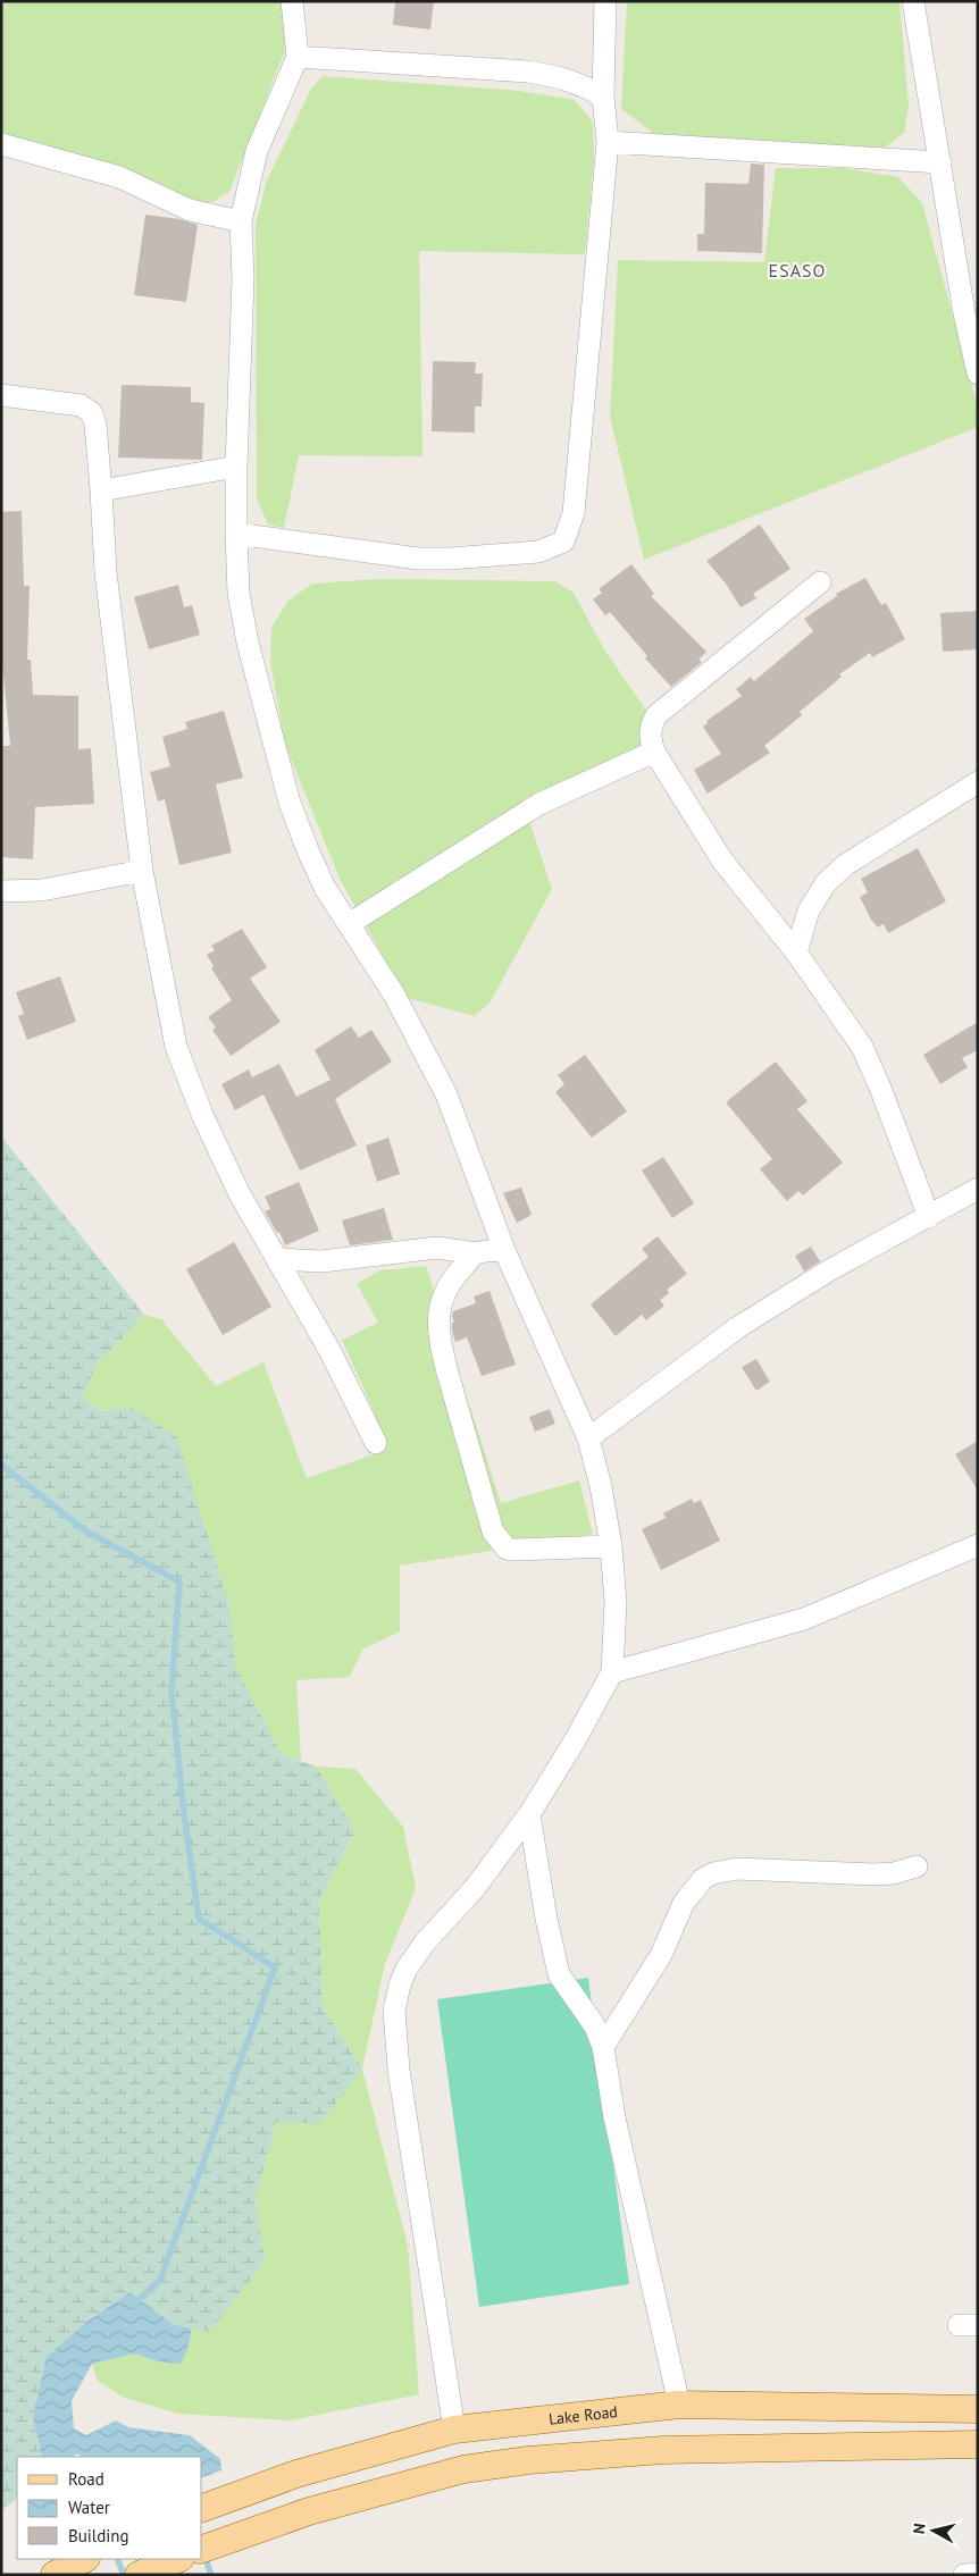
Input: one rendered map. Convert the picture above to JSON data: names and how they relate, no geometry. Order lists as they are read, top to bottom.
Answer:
{
  "streets": {
    "main road": ["Lake Road"]
  },
  "districts": ["ESASO"],
  "legend": ["Road", "Water", "Building"],
  "north": "left"
}
